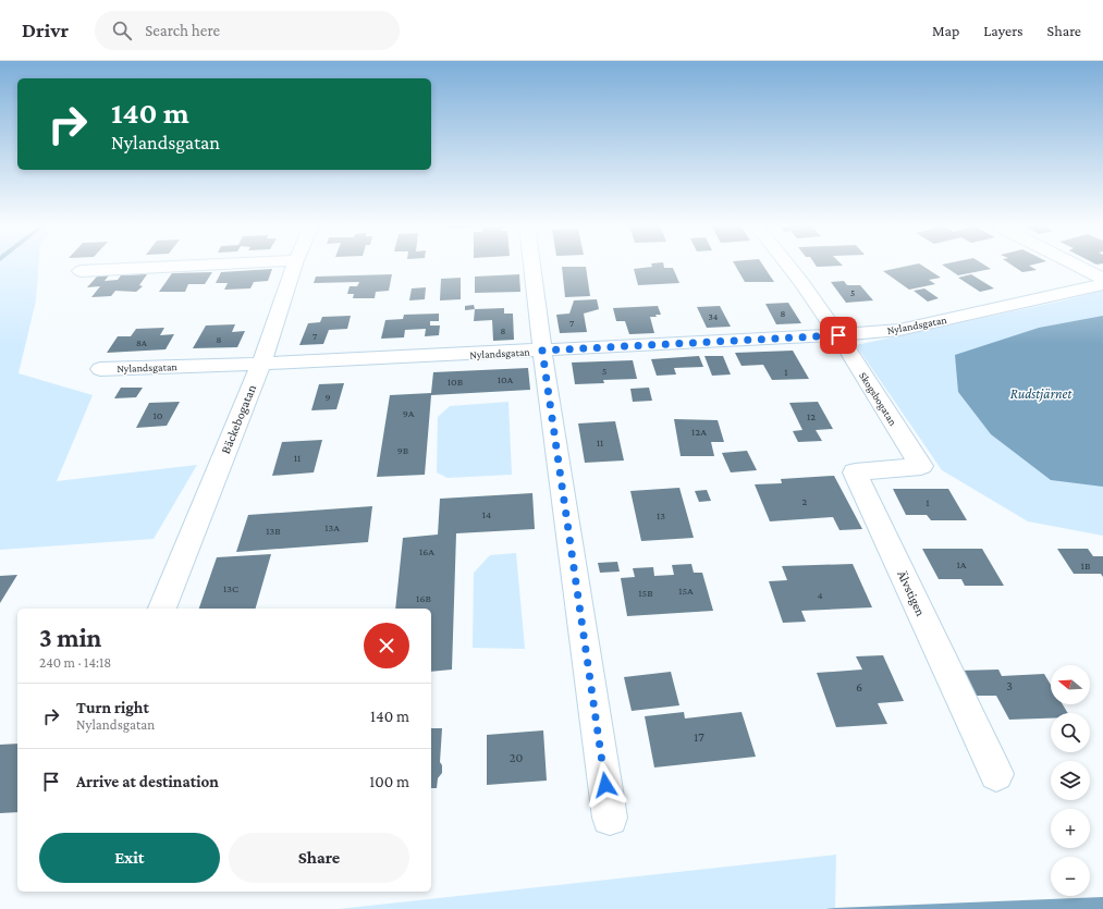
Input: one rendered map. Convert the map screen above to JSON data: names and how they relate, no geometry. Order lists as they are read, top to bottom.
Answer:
{
  "streets": {
    "street": [
      "Nylandsgatan",
      "Skogsbogatan",
      "Bäckebogatan",
      "Älvstigen"
    ]
  },
  "crossings": [
    ["Nylandsgatan", "Skogsbogatan"],
    ["Nylandsgatan", "Bäckebogatan"],
    ["Skogsbogatan", "Älvstigen"]
  ],
  "water": ["Rudstjärnet"],
  "house_numbers": [
    "5",
    "8",
    "34",
    "7",
    "8",
    "7",
    "8",
    "8A",
    "5",
    "1",
    "10A",
    "10B",
    "9",
    "9A",
    "10",
    "12",
    "12A",
    "11",
    "9B",
    "11",
    "2",
    "1",
    "14",
    "13",
    "13A",
    "13B",
    "16A",
    "1A",
    "1B",
    "13C",
    "15A",
    "15B",
    "4",
    "16B",
    "3",
    "6",
    "17",
    "20"
  ],
  "north": "left",
  "page": {
    "header": "Drivr",
    "search": "Search here",
    "nav": ["Map", "Layers", "Share"],
    "turn": ["140 m", "Nylandsgatan"],
    "heading": ["3 min", "240 m · 14:18"],
    "map_buttons": ["+", "−"],
    "list": [
      {
        "name": "Turn right",
        "note": "Nylandsgatan",
        "value": "140 m"
      },
      {
        "name": "Arrive at destination",
        "value": "100 m"
      }
    ],
    "buttons": ["Exit", "Share"]
  }
}
